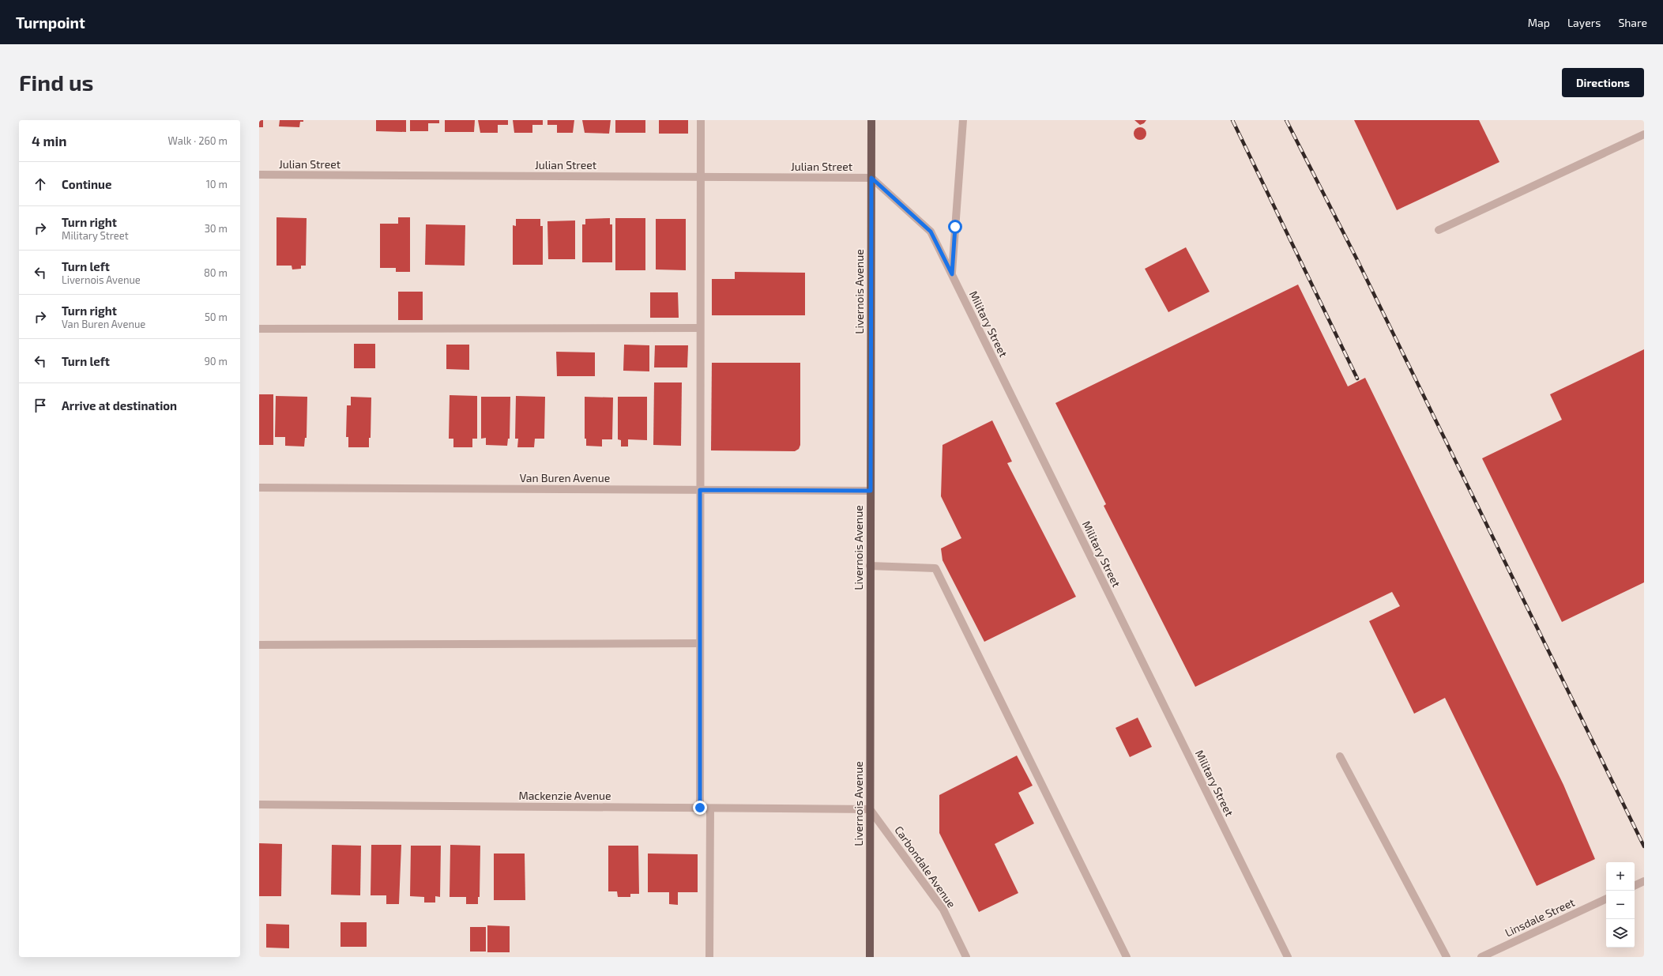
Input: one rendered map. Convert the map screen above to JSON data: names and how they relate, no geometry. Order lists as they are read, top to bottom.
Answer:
{
  "streets": {
    "main road": ["Livernois Avenue"],
    "street": [
      "Julian Street",
      "Military Street",
      "Van Buren Avenue",
      "Mackenzie Avenue",
      "Carbondale Avenue",
      "Linsdale Street"
    ]
  },
  "crossings": [
    ["Julian Street", "Livernois Avenue"],
    ["Julian Street", "Military Street"],
    ["Livernois Avenue", "Military Street"],
    ["Livernois Avenue", "Van Buren Avenue"],
    ["Livernois Avenue", "Mackenzie Avenue"],
    ["Livernois Avenue", "Carbondale Avenue"],
    ["Mackenzie Avenue", "Carbondale Avenue"]
  ],
  "page": {
    "header": "Turnpoint",
    "nav": ["Map", "Layers", "Share"],
    "buttons": "Directions",
    "title": "Find us",
    "heading": ["4 min", "Walk · 260 m"],
    "list": [
      ["Continue", "10 m"],
      ["Turn right", "Military Street", "30 m"],
      ["Turn left", "Livernois Avenue", "80 m"],
      ["Turn right", "Van Buren Avenue", "50 m"],
      ["Turn left", "90 m"],
      "Arrive at destination"
    ],
    "map_buttons": ["+", "−"]
  }
}
